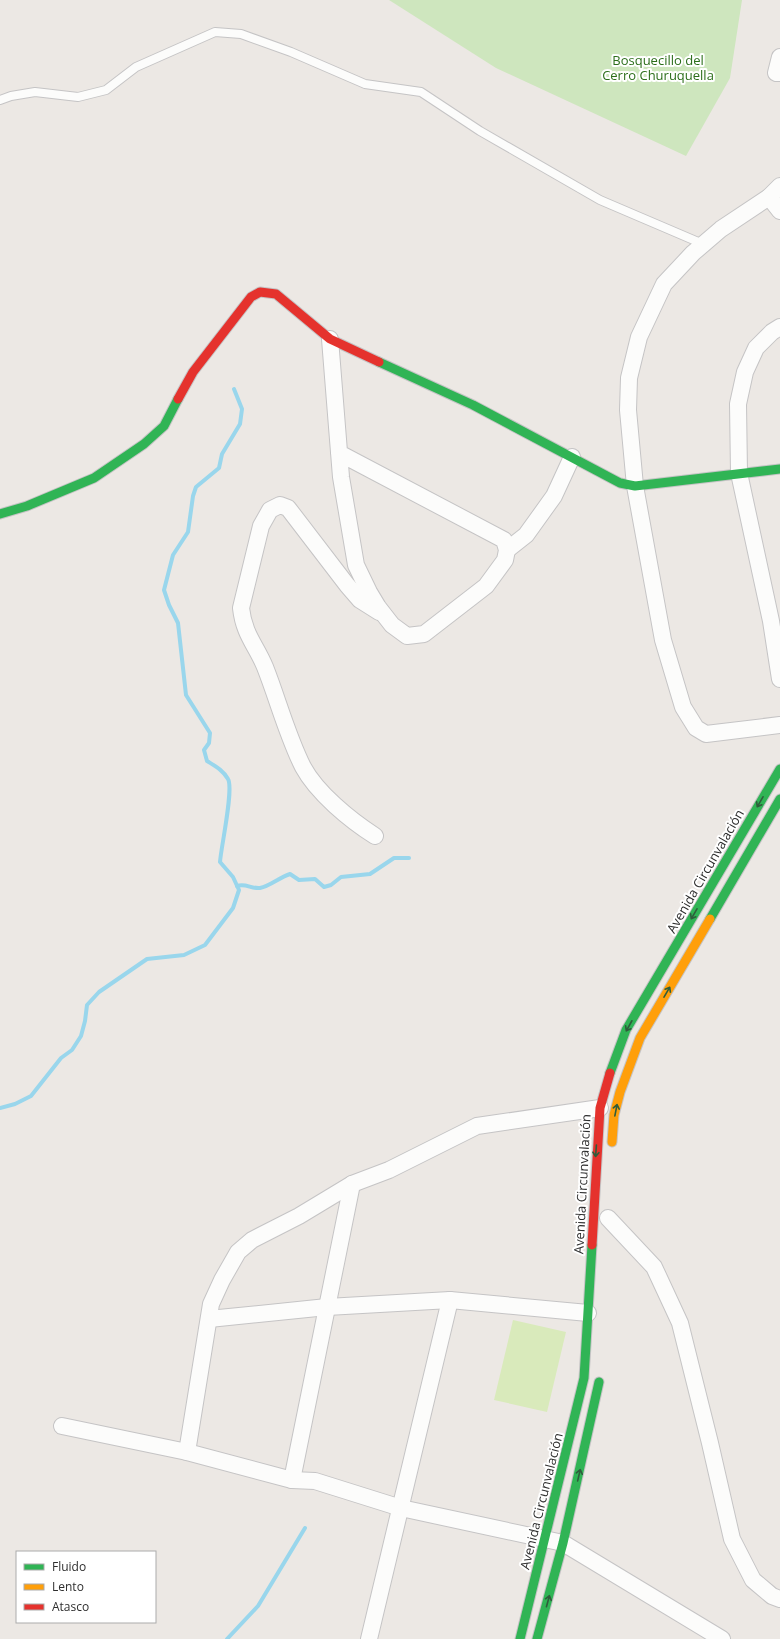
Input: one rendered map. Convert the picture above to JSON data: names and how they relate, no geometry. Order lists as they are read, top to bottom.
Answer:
{
  "streets": {
    "main road": ["Avenida Circunvalación"]
  },
  "parks": ["Bosquecillo del Cerro Churuquella"],
  "legend": ["Fluido", "Lento", "Atasco"]
}
